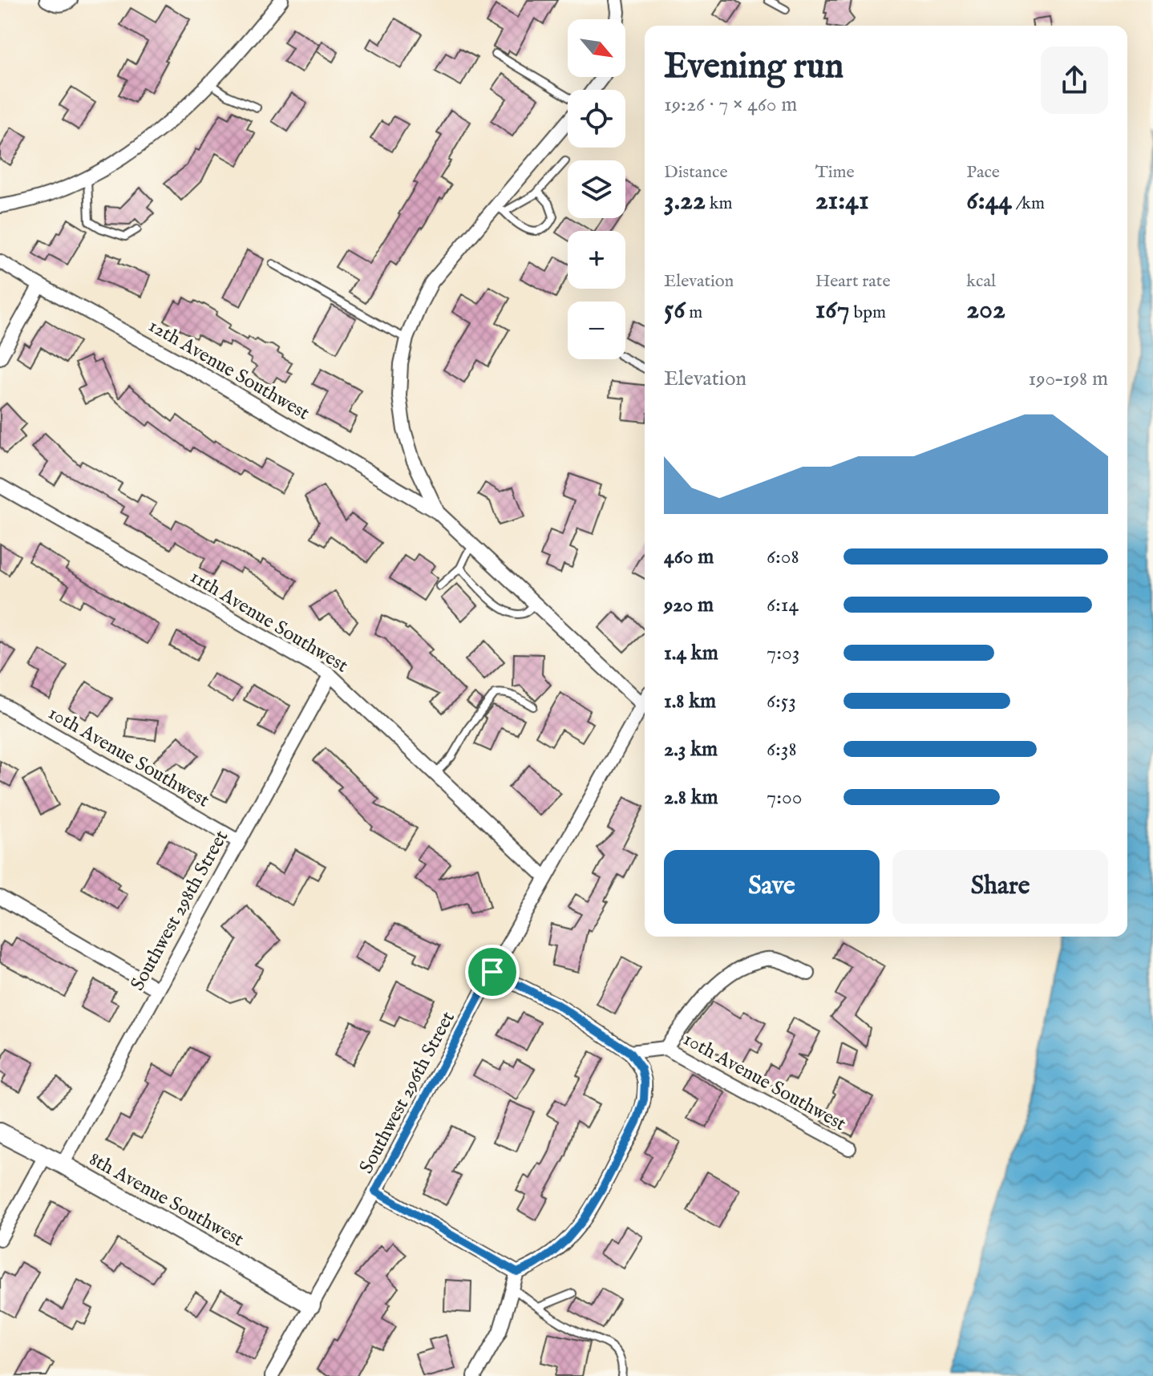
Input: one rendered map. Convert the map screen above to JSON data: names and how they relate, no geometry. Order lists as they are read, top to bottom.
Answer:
{
  "streets": {
    "street": [
      "12th Avenue Southwest",
      "11th Avenue Southwest",
      "10th Avenue Southwest",
      "Southwest 298th Street",
      "Southwest 296th Street",
      "8th Avenue Southwest"
    ]
  },
  "crossings": [
    ["11th Avenue Southwest", "Southwest 298th Street"],
    ["11th Avenue Southwest", "Southwest 296th Street"],
    ["10th Avenue Southwest", "Southwest 298th Street"],
    ["Southwest 298th Street", "8th Avenue Southwest"],
    ["Southwest 296th Street", "8th Avenue Southwest"]
  ],
  "north": "bottom right",
  "page": {
    "map_buttons": ["+", "−"],
    "heading": ["Evening run", "19:26 · 7 × 460 m"],
    "stats": [
      ["Distance", "3.22 km"],
      ["Time", "21:41"],
      ["Pace", "6:44 /km"],
      ["Elevation", "56 m"],
      ["Heart rate", "167 bpm"],
      ["kcal", "202"]
    ],
    "chart": ["Elevation", "190–198 m"],
    "list": [
      {
        "name": "460 m",
        "note": "6:08"
      },
      {
        "name": "920 m",
        "note": "6:14"
      },
      {
        "name": "1.4 km",
        "note": "7:03"
      },
      {
        "name": "1.8 km",
        "note": "6:53"
      },
      {
        "name": "2.3 km",
        "note": "6:38"
      },
      {
        "name": "2.8 km",
        "note": "7:00"
      }
    ],
    "buttons": ["Save", "Share"]
  }
}
